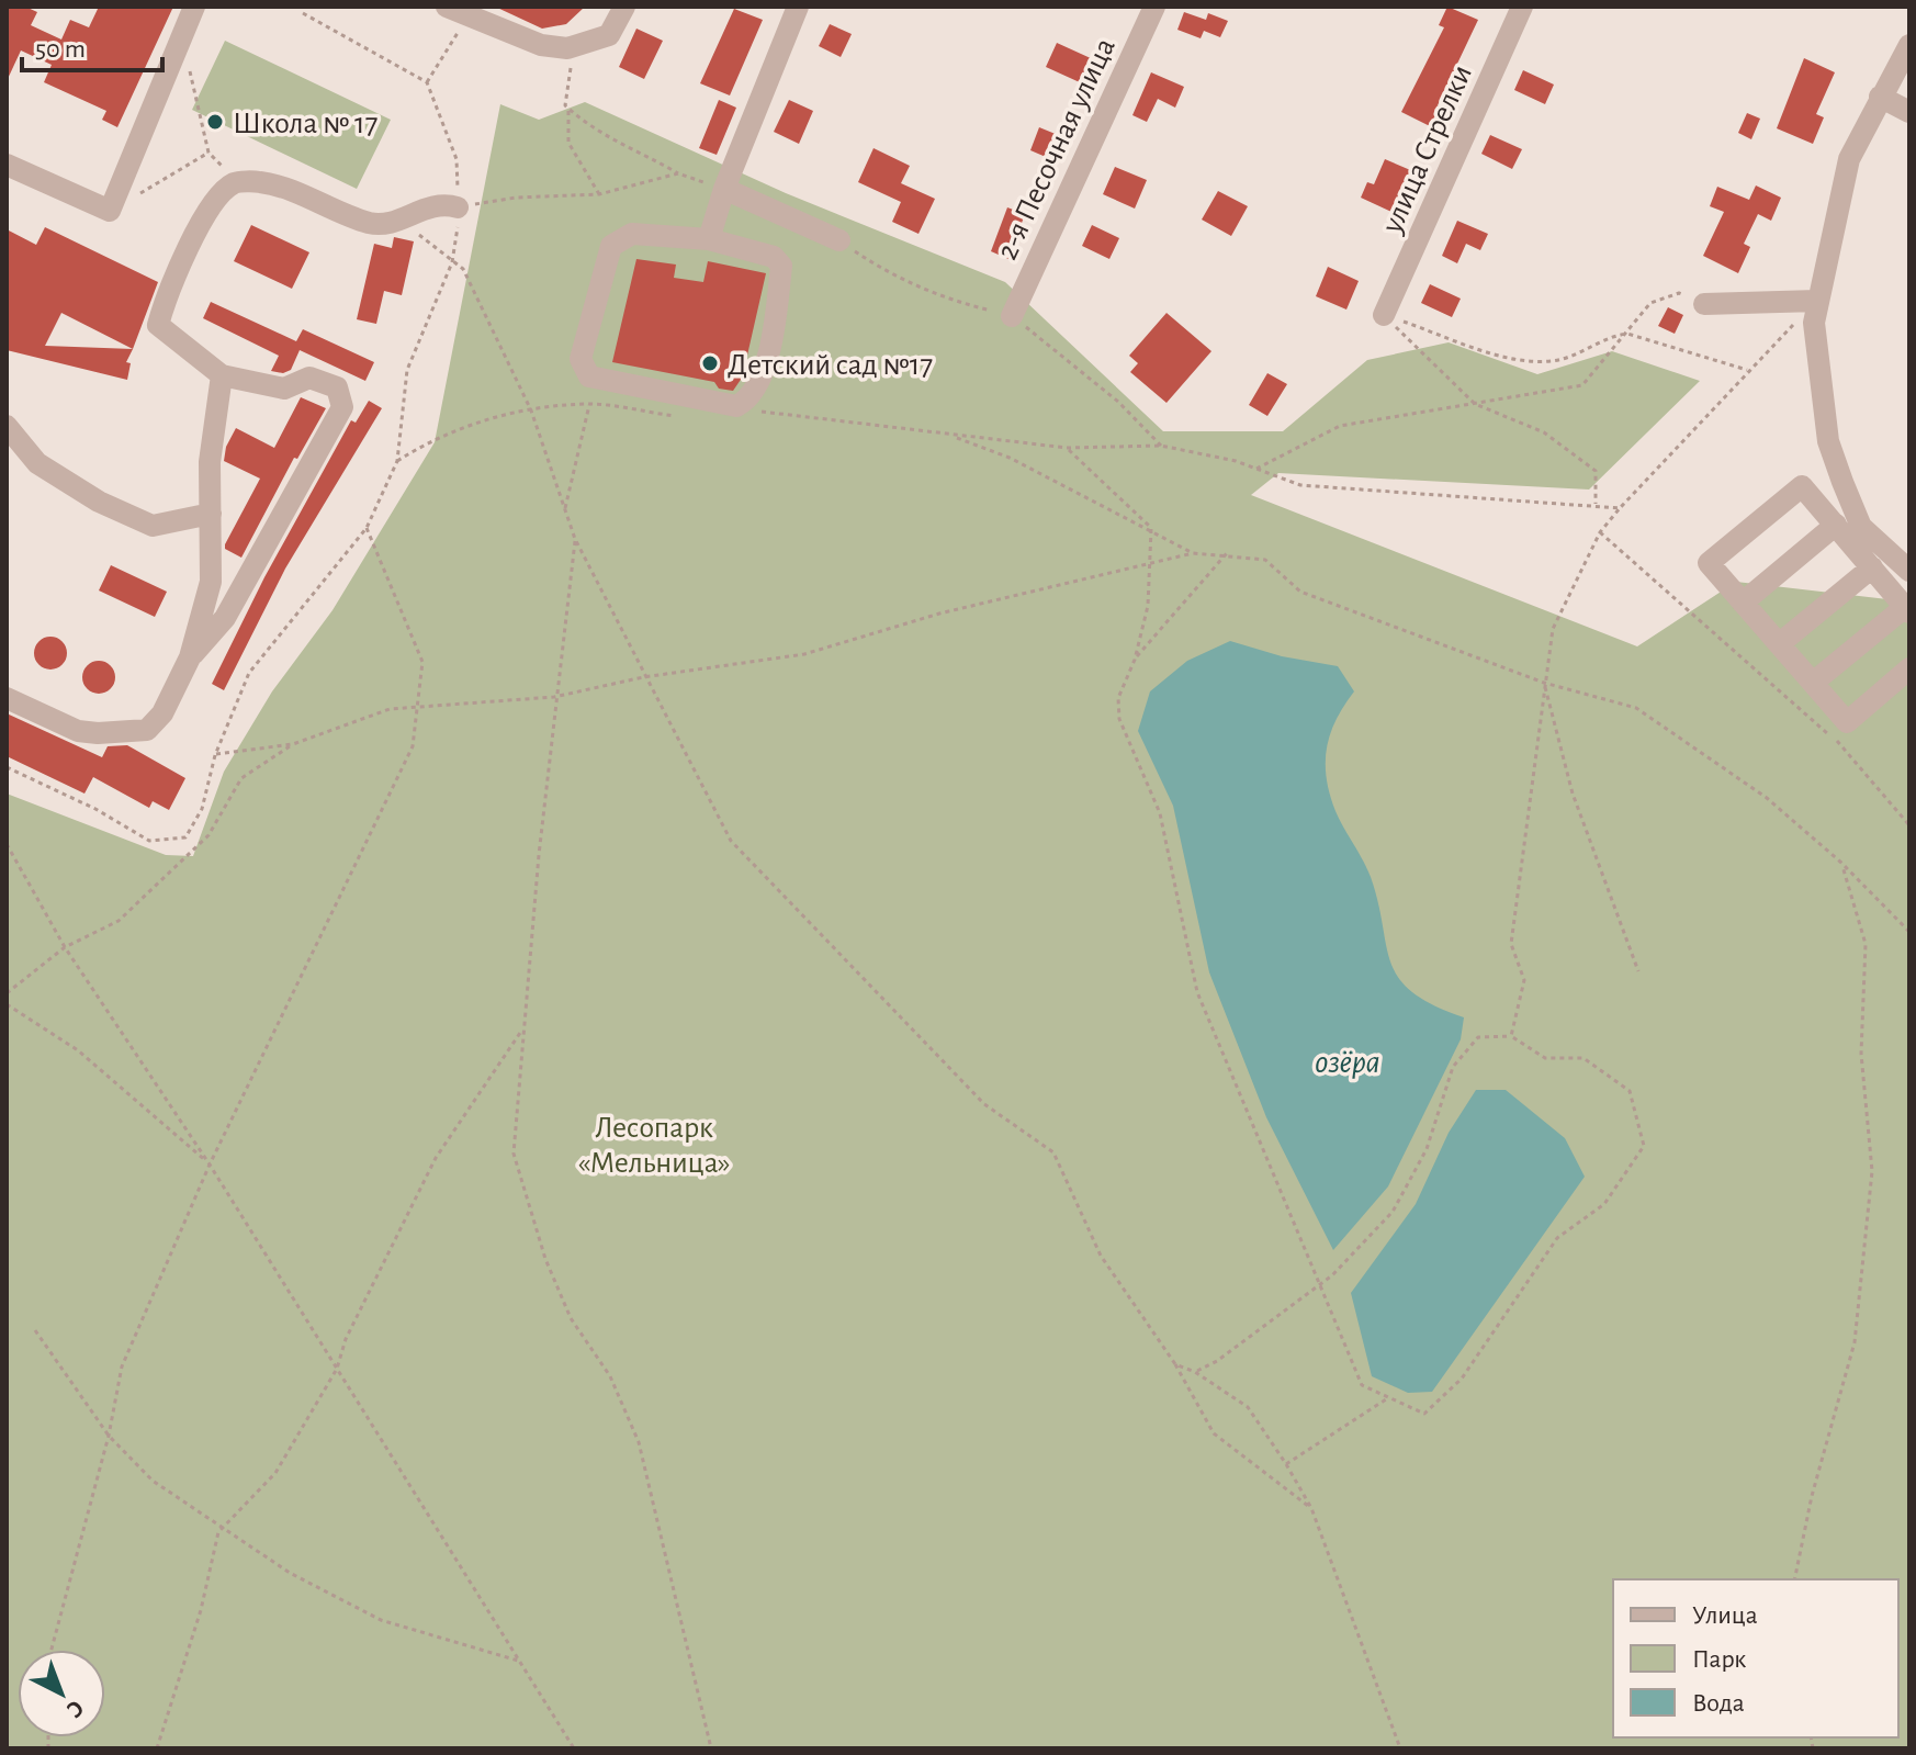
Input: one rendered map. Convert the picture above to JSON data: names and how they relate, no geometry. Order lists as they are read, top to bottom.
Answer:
{
  "streets": {
    "street": ["2-я Песочная улица", "улица Стрелки"]
  },
  "water": ["озёра"],
  "parks": ["Лесопарк «Мельница»"],
  "places": ["Школа № 17", "Детский сад №17"],
  "legend": ["Улица", "Парк", "Вода"],
  "scale_bar": "50 m",
  "north": "bottom right"
}
